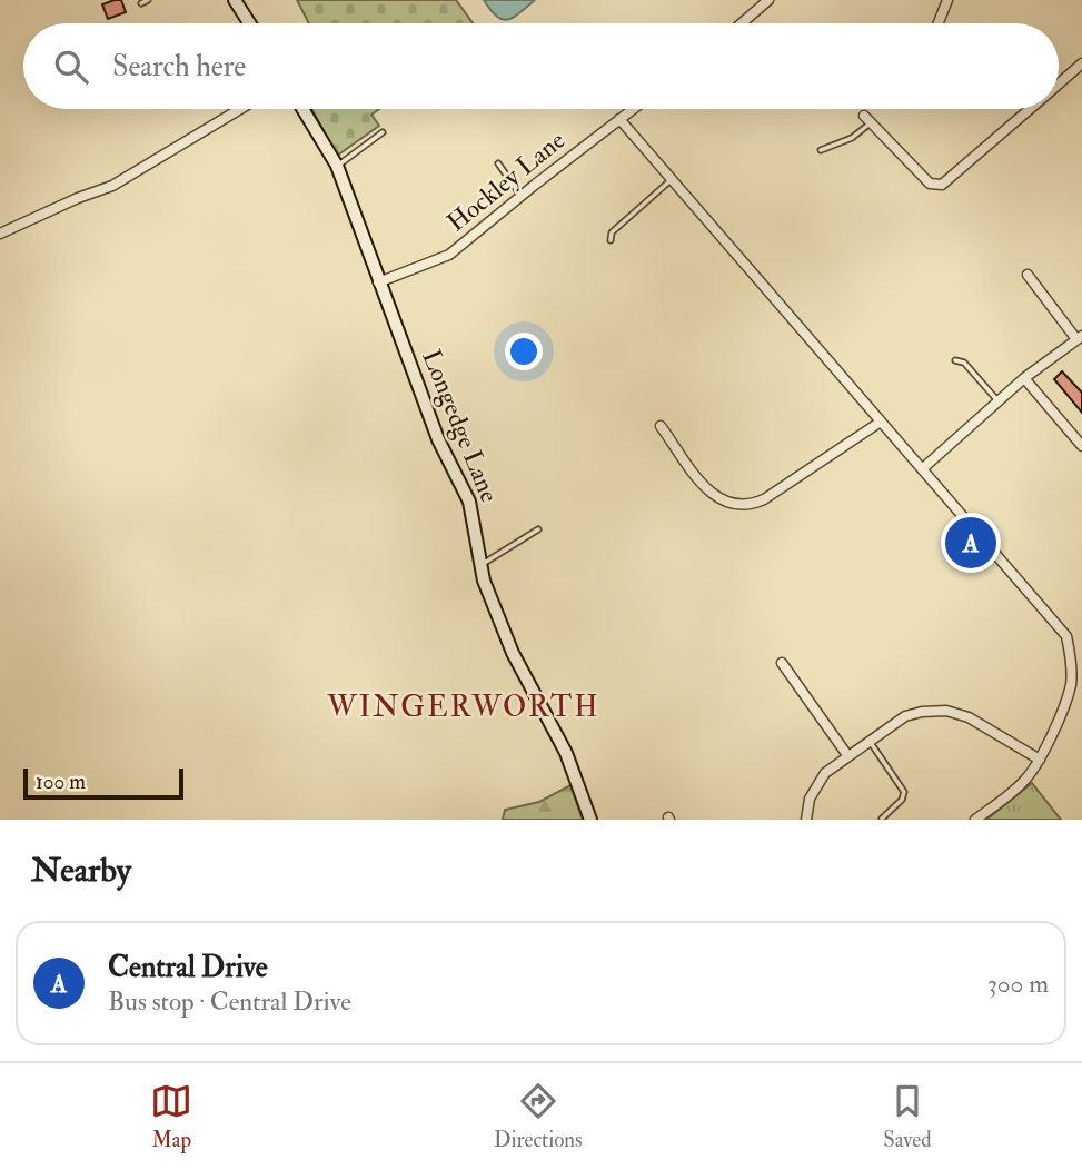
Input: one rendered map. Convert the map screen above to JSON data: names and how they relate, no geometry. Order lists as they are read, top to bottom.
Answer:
{
  "streets": {
    "street": ["Hockley Lane", "Longedge Lane"]
  },
  "crossings": [
    ["Hockley Lane", "Longedge Lane"]
  ],
  "districts": ["WINGERWORTH"],
  "scale_bar": "100 m",
  "page": {
    "search": "Search here",
    "pins": "A",
    "scale": "100 m",
    "heading": "Nearby",
    "list": [
      {
        "mark": "A",
        "name": "Central Drive",
        "note": "Bus stop · Central Drive",
        "value": "300 m"
      }
    ],
    "nav": ["Map", "Directions", "Saved"]
  }
}
